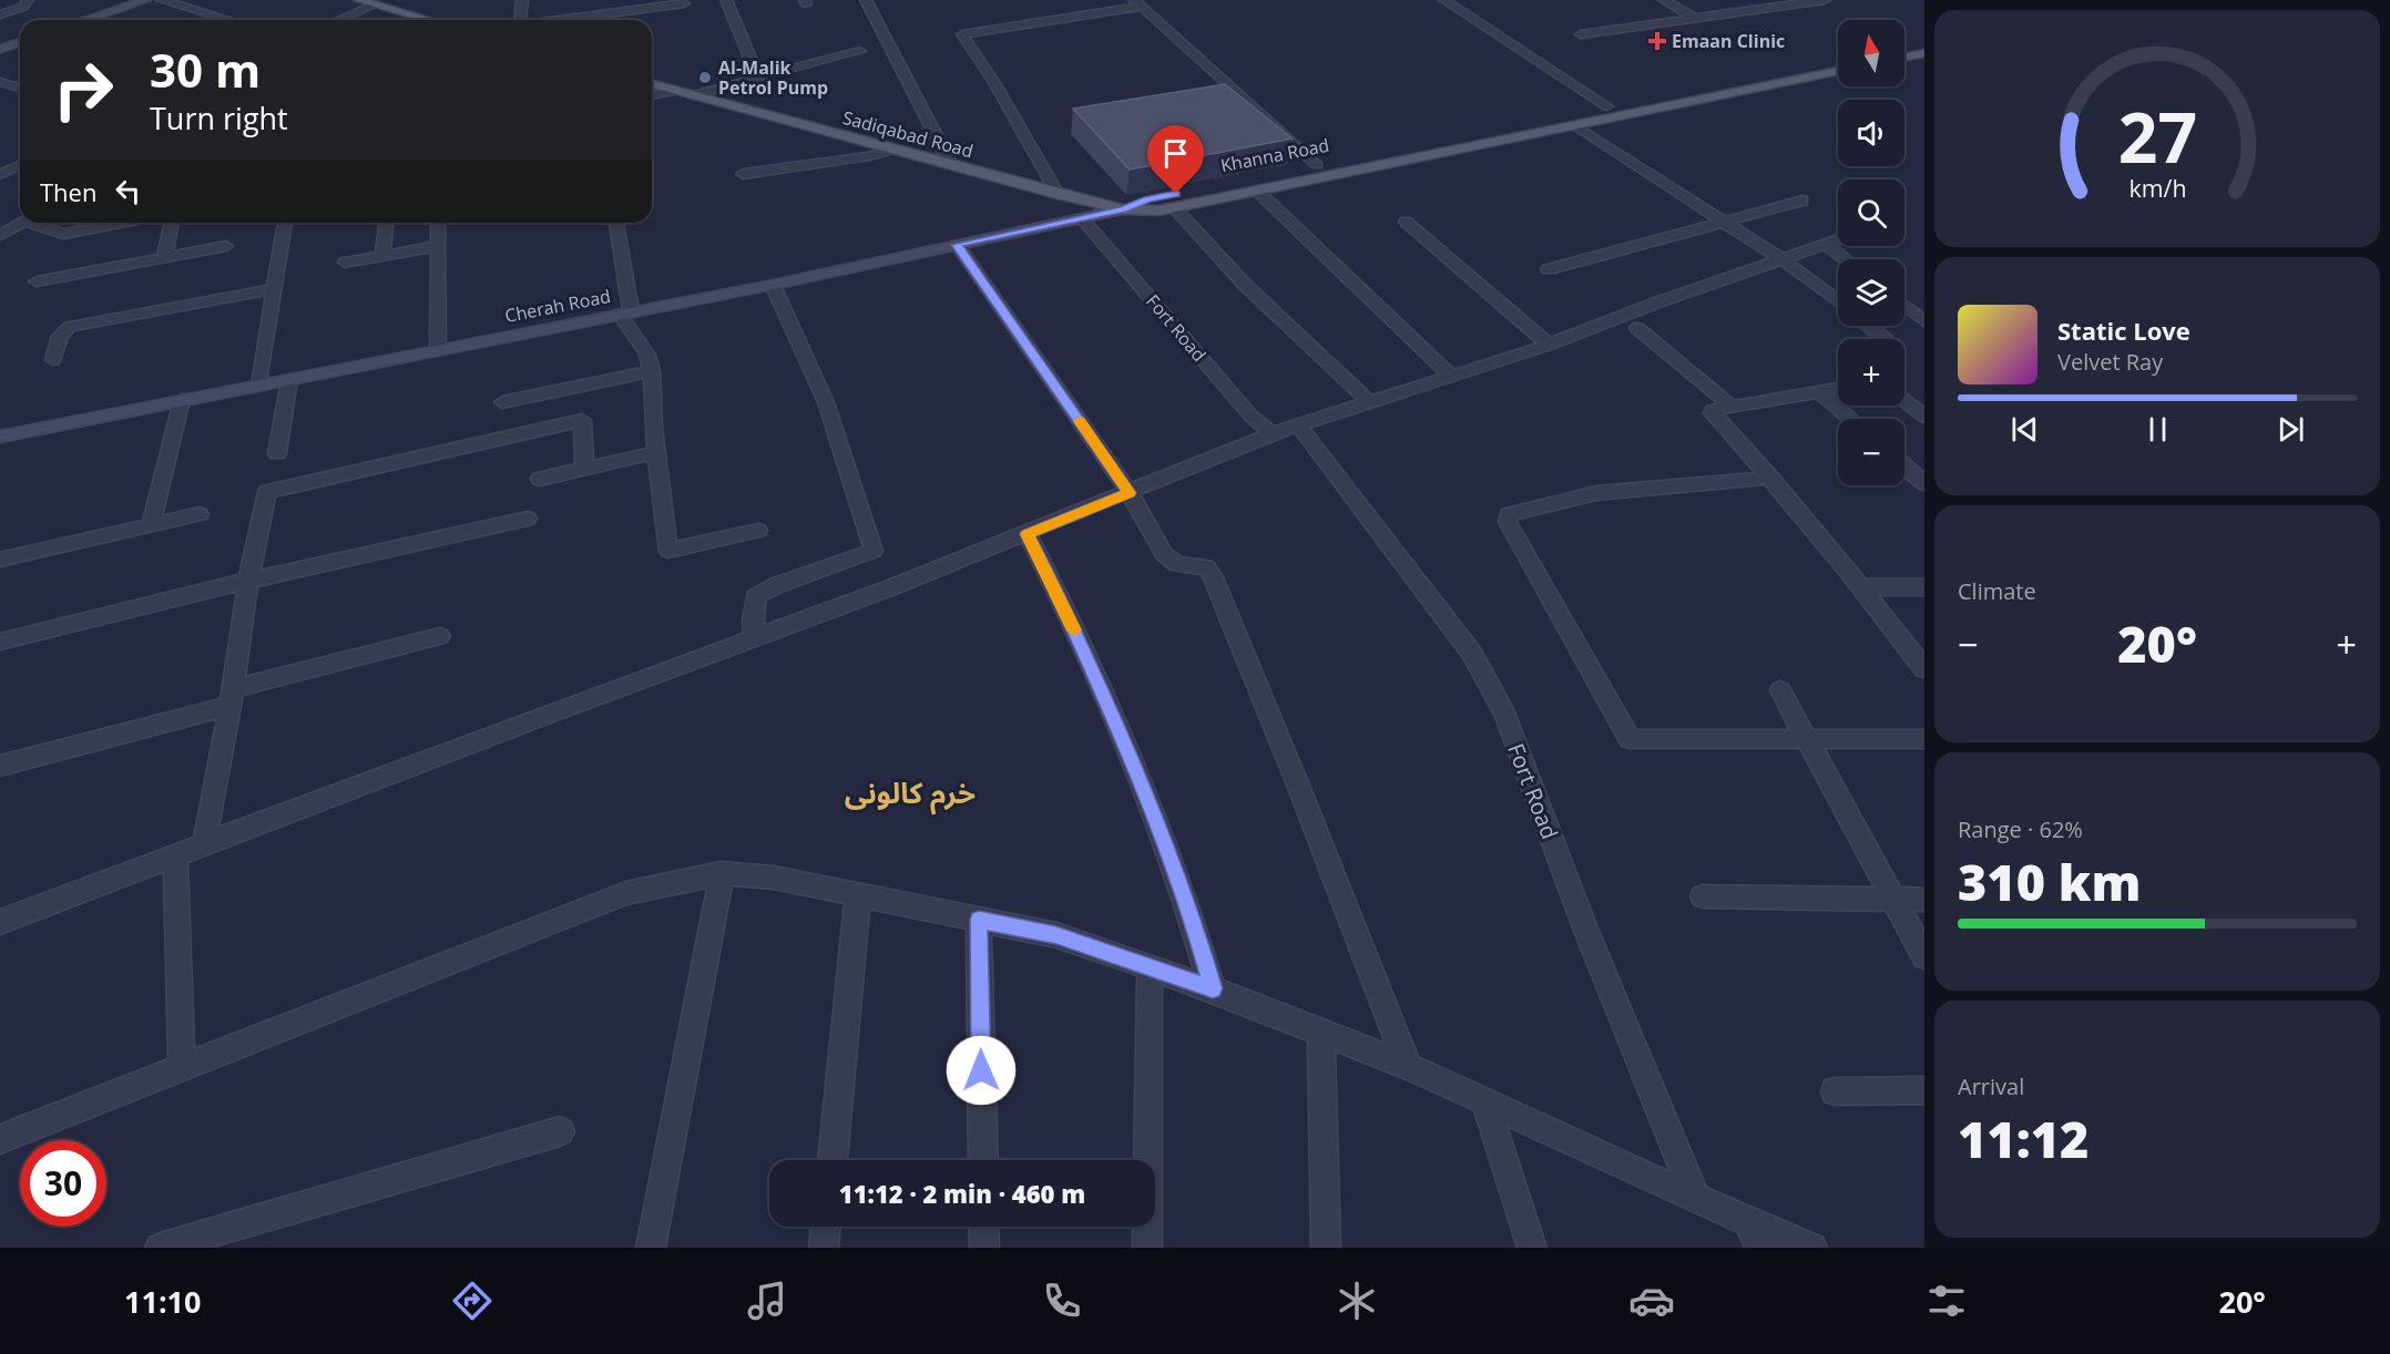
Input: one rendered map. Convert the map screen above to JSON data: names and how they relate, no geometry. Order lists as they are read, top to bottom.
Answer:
{
  "streets": {
    "main road": ["Sadiqabad Road", "Khanna Road"],
    "street": ["Cherah Road", "Fort Road"]
  },
  "crossings": [
    ["Sadiqabad Road", "Khanna Road"],
    ["Sadiqabad Road", "Cherah Road"],
    ["Khanna Road", "Cherah Road"],
    ["Cherah Road", "Fort Road"]
  ],
  "districts": ["خرم کالونی"],
  "places": {
    "health": ["Emaan Clinic"],
    "other": ["Al-Malik Petrol Pump"]
  },
  "north": "top",
  "page": {
    "map_buttons": ["+", "−"],
    "turn": ["30 m", "Turn right"],
    "then": "Then",
    "song": ["Static Love", "Velvet Ray"],
    "tile": [
      "Climate",
      ["Range · 62%", "310 km"],
      ["Arrival", "11:12"]
    ],
    "heat": ["−", "20°", "+"],
    "limit": "30",
    "trip": "11:12 · 2 min · 460 m",
    "tabs": ["11:10", "20°"],
    "gauge": ["27", "km/h"]
  }
}
